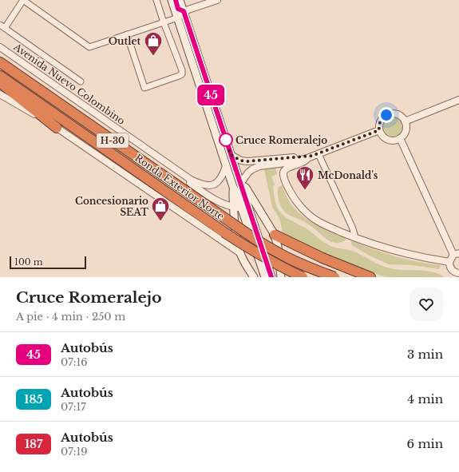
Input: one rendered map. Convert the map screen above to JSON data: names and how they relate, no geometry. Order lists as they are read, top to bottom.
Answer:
{
  "streets": {
    "highway": ["H-30", "Ronda Exterior Norte"],
    "street": ["Avenida Nuevo Colombino"]
  },
  "places": {
    "shop": ["Outlet", "Concesionario SEAT"],
    "other": ["Cruce Romeralejo"],
    "restaurant": ["McDonald's"]
  },
  "lines": ["bus line 45"],
  "scale_bar": "100 m",
  "page": {
    "on_map": "45",
    "scale": "100 m",
    "heading": ["Cruce Romeralejo", "A pie · 4 min · 250 m"],
    "list": [
      {
        "mark": "45",
        "name": "Autobús",
        "note": "07:16",
        "value": "3 min"
      },
      {
        "mark": "185",
        "name": "Autobús",
        "note": "07:17",
        "value": "4 min"
      },
      {
        "mark": "187",
        "name": "Autobús",
        "note": "07:19",
        "value": "6 min"
      }
    ]
  }
}
